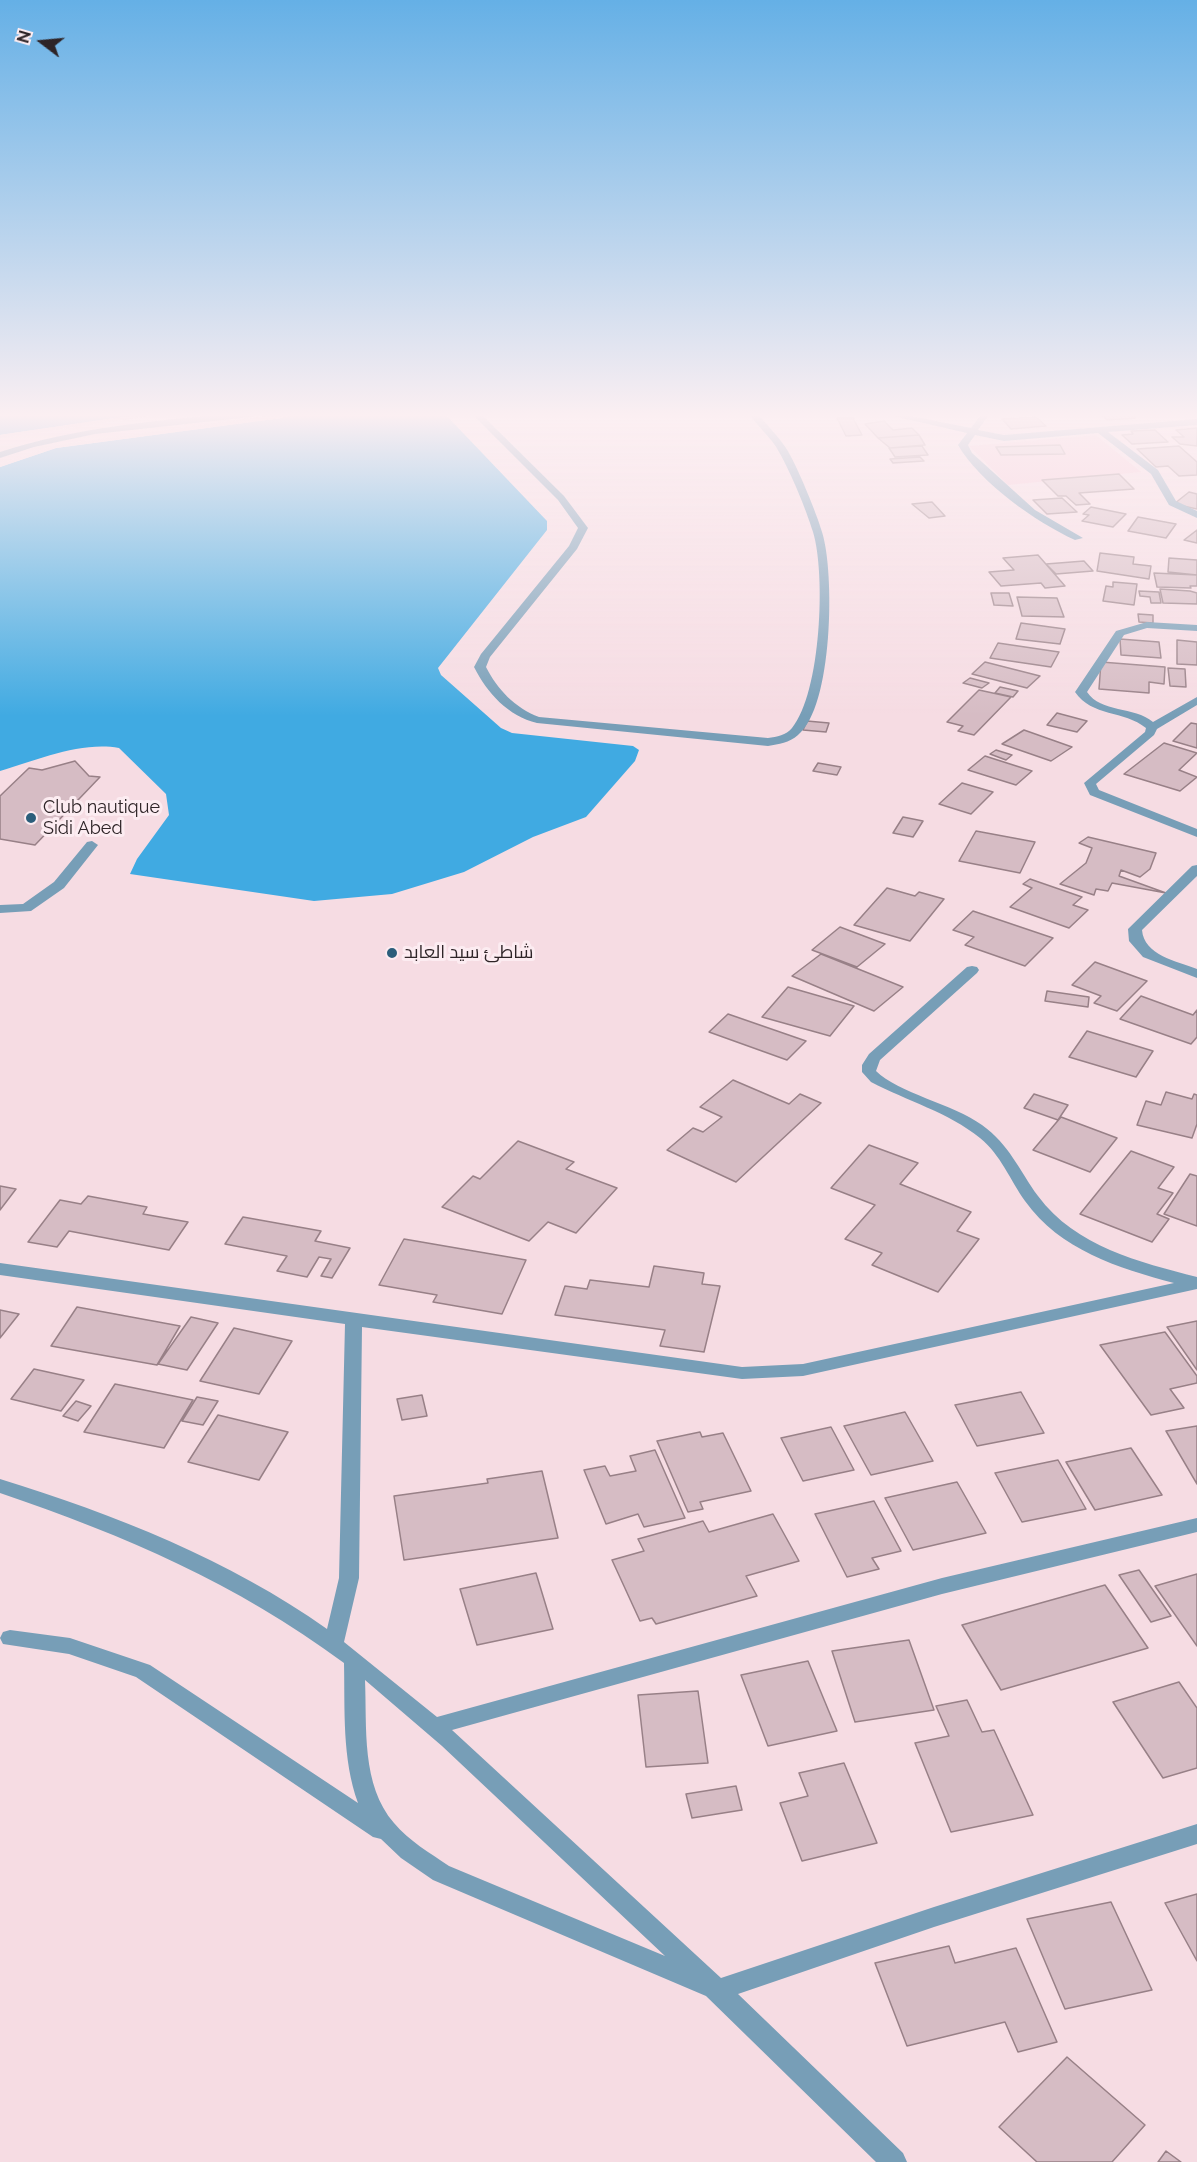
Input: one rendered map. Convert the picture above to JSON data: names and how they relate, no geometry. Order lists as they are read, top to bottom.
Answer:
{
  "places": ["Club nautique Sidi Abed", "شاطئ سيد العابد"],
  "north": "left"
}
